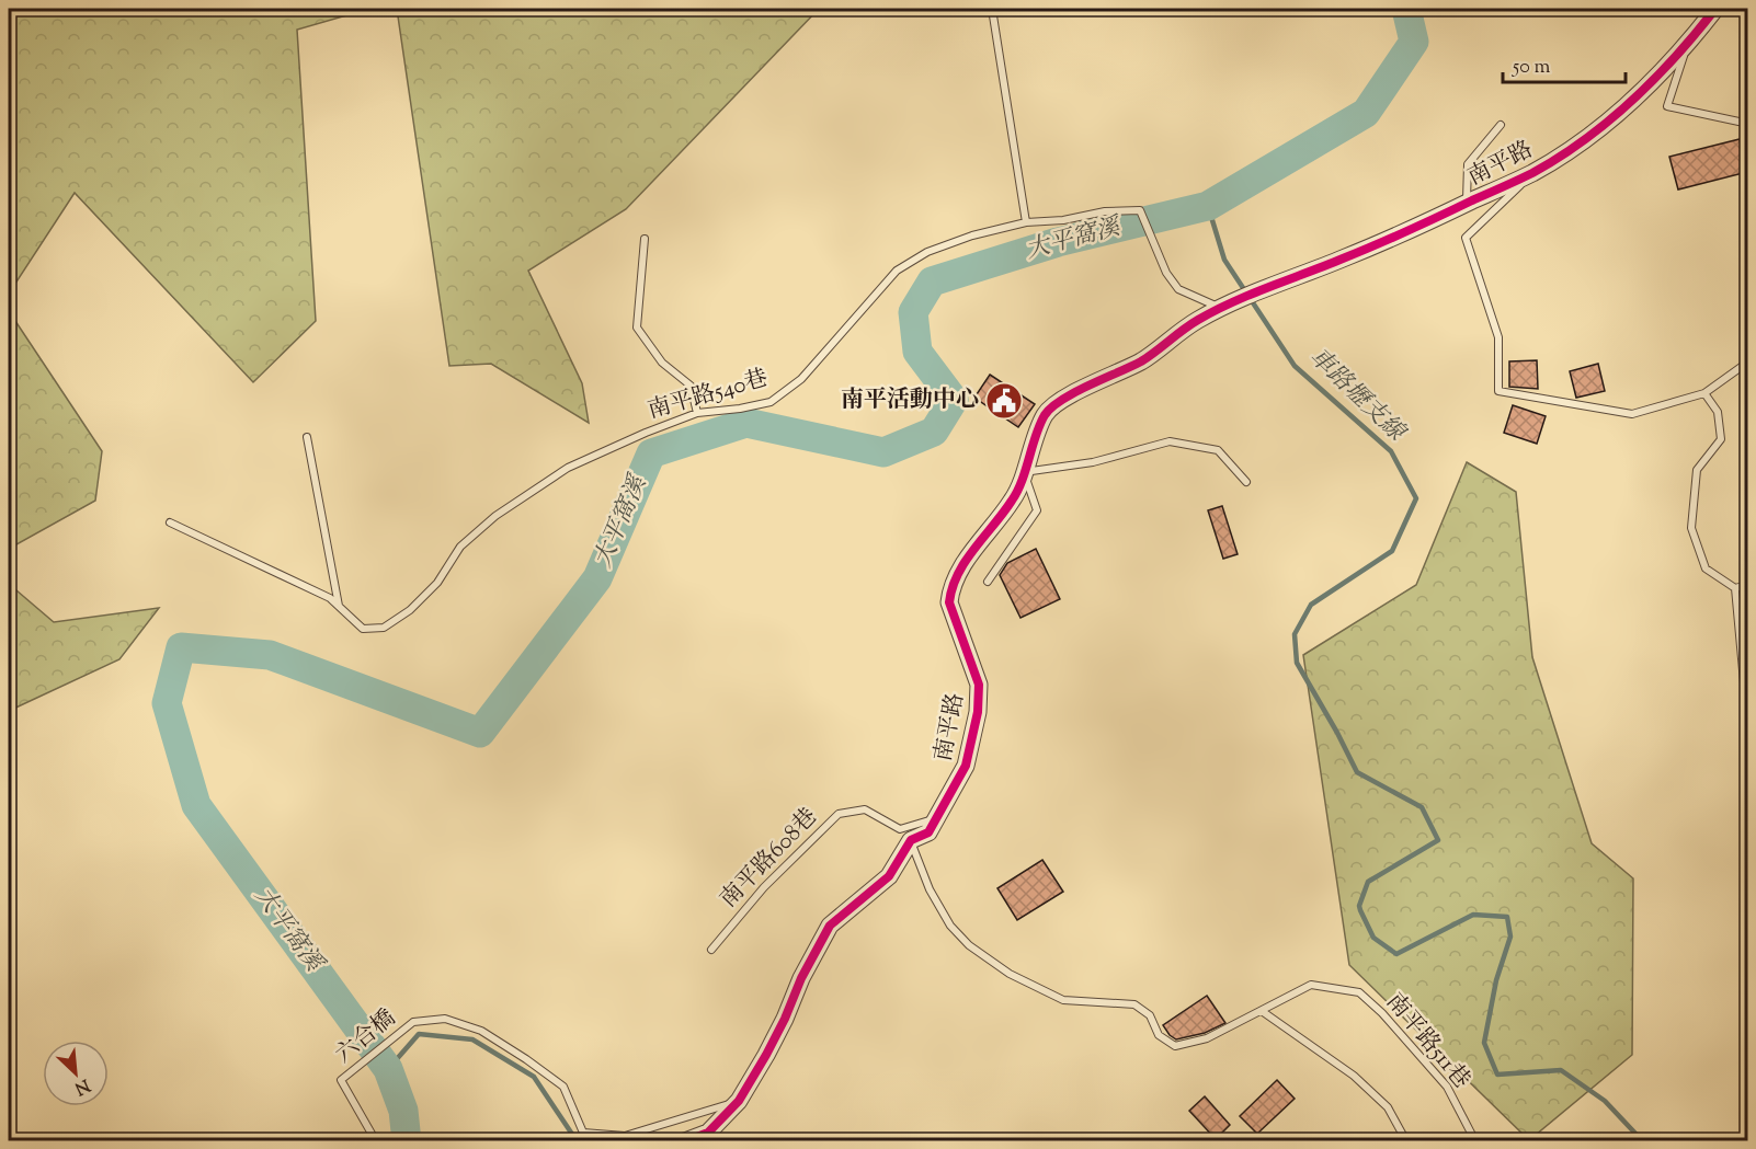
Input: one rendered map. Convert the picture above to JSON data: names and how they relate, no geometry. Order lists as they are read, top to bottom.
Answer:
{
  "streets": {
    "street": ["南平路"],
    "lane": [
      "南平路540巷",
      "南平路608巷",
      "六合橋",
      "南平路511巷"
    ]
  },
  "crossings": [
    ["南平路", "南平路540巷"],
    ["南平路", "南平路608巷"],
    ["南平路", "六合橋"],
    ["南平路", "南平路511巷"]
  ],
  "water": ["大平窩溪", "車路壢支線"],
  "places": {
    "public building": ["南平活動中心"]
  },
  "scale_bar": "50 m",
  "north": "bottom right"
}
